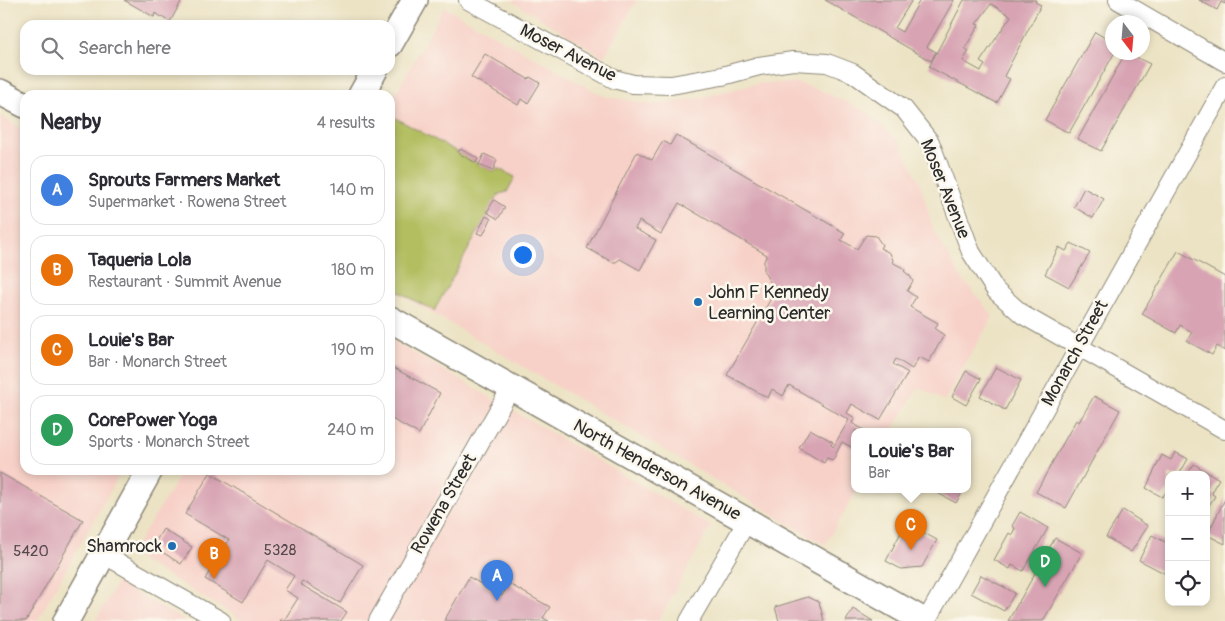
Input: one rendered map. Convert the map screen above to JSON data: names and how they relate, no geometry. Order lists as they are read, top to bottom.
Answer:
{
  "streets": {
    "street": [
      "Moser Avenue",
      "Monarch Street",
      "North Henderson Avenue",
      "Rowena Street"
    ]
  },
  "crossings": [
    ["Moser Avenue", "Monarch Street"],
    ["Monarch Street", "North Henderson Avenue"],
    ["North Henderson Avenue", "Rowena Street"]
  ],
  "places": ["John F Kennedy Learning Center", "Shamrock"],
  "house_numbers": ["5328", "5420"],
  "north": "bottom",
  "page": {
    "search": "Search here",
    "heading": ["Nearby", "4 results"],
    "list": [
      {
        "mark": "A",
        "name": "Sprouts Farmers Market",
        "note": "Supermarket · Rowena Street",
        "value": "140 m"
      },
      {
        "mark": "B",
        "name": "Taqueria Lola",
        "note": "Restaurant · Summit Avenue",
        "value": "180 m"
      },
      {
        "mark": "C",
        "name": "Louie's Bar",
        "note": "Bar · Monarch Street",
        "value": "190 m"
      },
      {
        "mark": "D",
        "name": "CorePower Yoga",
        "note": "Sports · Monarch Street",
        "value": "240 m"
      }
    ],
    "popup": ["Louie's Bar", "Bar"],
    "map_buttons": ["+", "−"],
    "pins": [
      "C",
      "B",
      "D",
      "A"
    ]
  }
}
